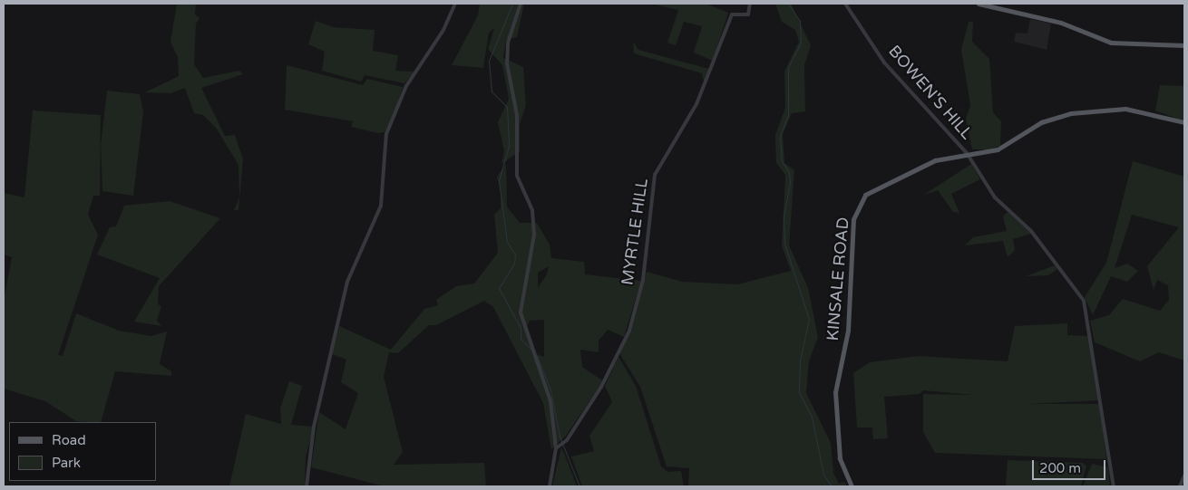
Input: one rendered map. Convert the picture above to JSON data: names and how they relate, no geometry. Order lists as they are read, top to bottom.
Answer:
{
  "streets": {
    "main road": ["KINSALE ROAD"],
    "street": ["BOWEN'S HILL", "MYRTLE HILL"]
  },
  "crossings": [
    ["BOWEN'S HILL", "KINSALE ROAD"]
  ],
  "legend": ["Road", "Park"],
  "scale_bar": "200 m"
}
